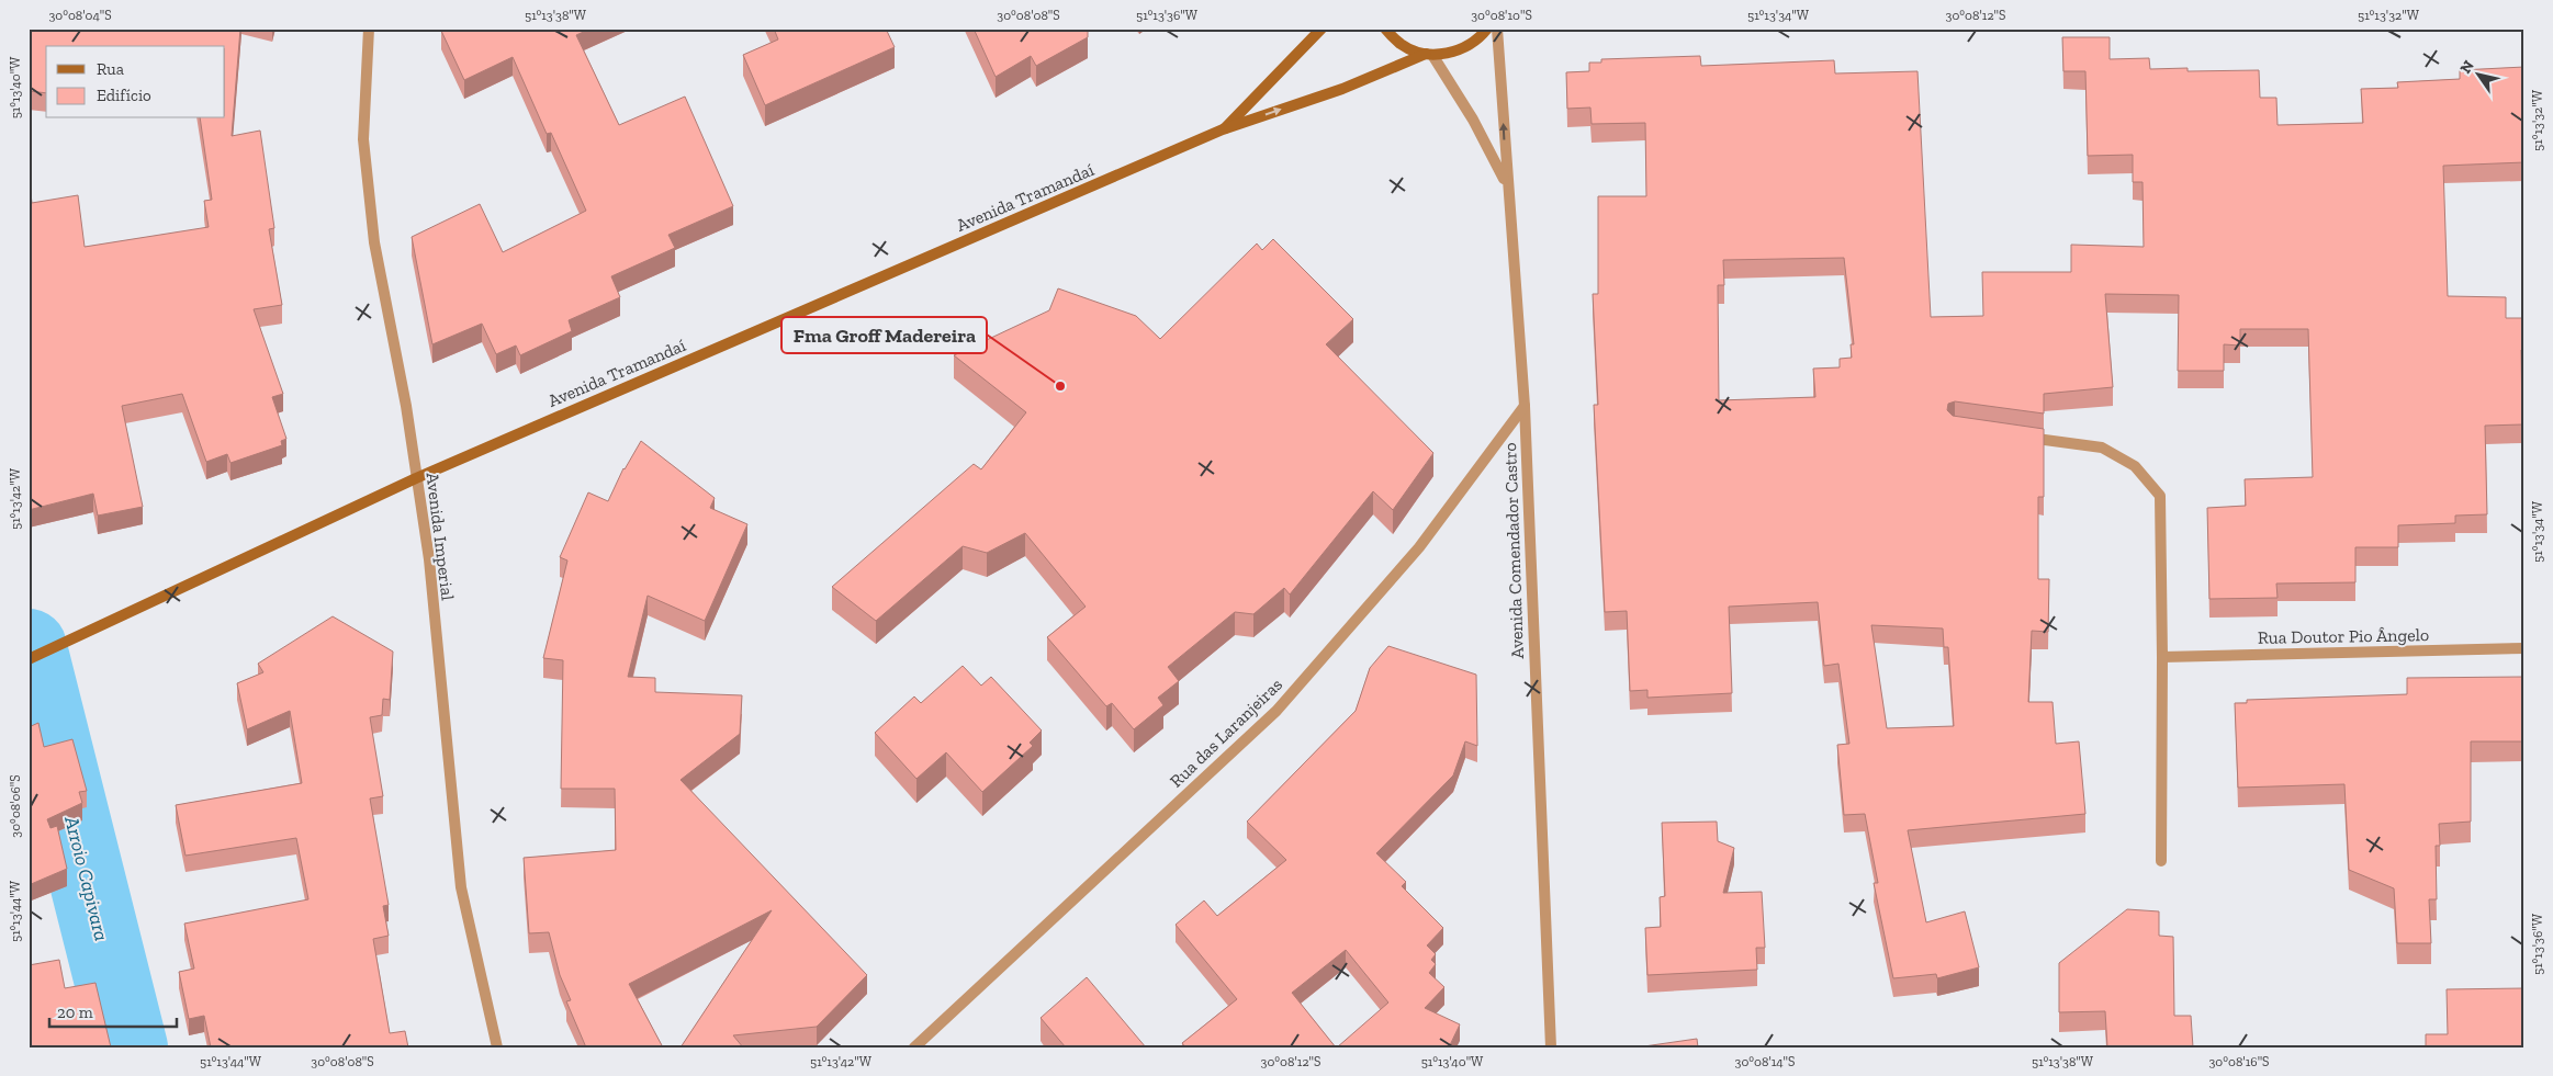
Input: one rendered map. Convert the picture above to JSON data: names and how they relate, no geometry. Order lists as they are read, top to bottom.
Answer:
{
  "streets": {
    "main road": ["Avenida Tramandaí"],
    "street": [
      "Avenida Imperial",
      "Avenida Comendador Castro",
      "Rua Doutor Pio Ângelo",
      "Rua das Laranjeiras"
    ]
  },
  "crossings": [
    ["Avenida Tramandaí", "Avenida Imperial"],
    ["Avenida Tramandaí", "Avenida Comendador Castro"],
    ["Avenida Comendador Castro", "Rua das Laranjeiras"]
  ],
  "water": ["Arroio Capivara"],
  "places": ["Fma Groff Madereira"],
  "legend": ["Rua", "Edifício"],
  "scale_bar": "20 m",
  "north": "top left",
  "coordinates": [
    "30°08'04\"S",
    "51°13'38\"W",
    "30°08'08\"S",
    "51°13'36\"W",
    "30°08'10\"S",
    "51°13'34\"W",
    "30°08'12\"S",
    "51°13'32\"W",
    "51°13'40\"W",
    "51°13'42\"W",
    "30°08'06\"S",
    "51°13'44\"W",
    "30°08'14\"S",
    "30°08'16\"S"
  ]
}
